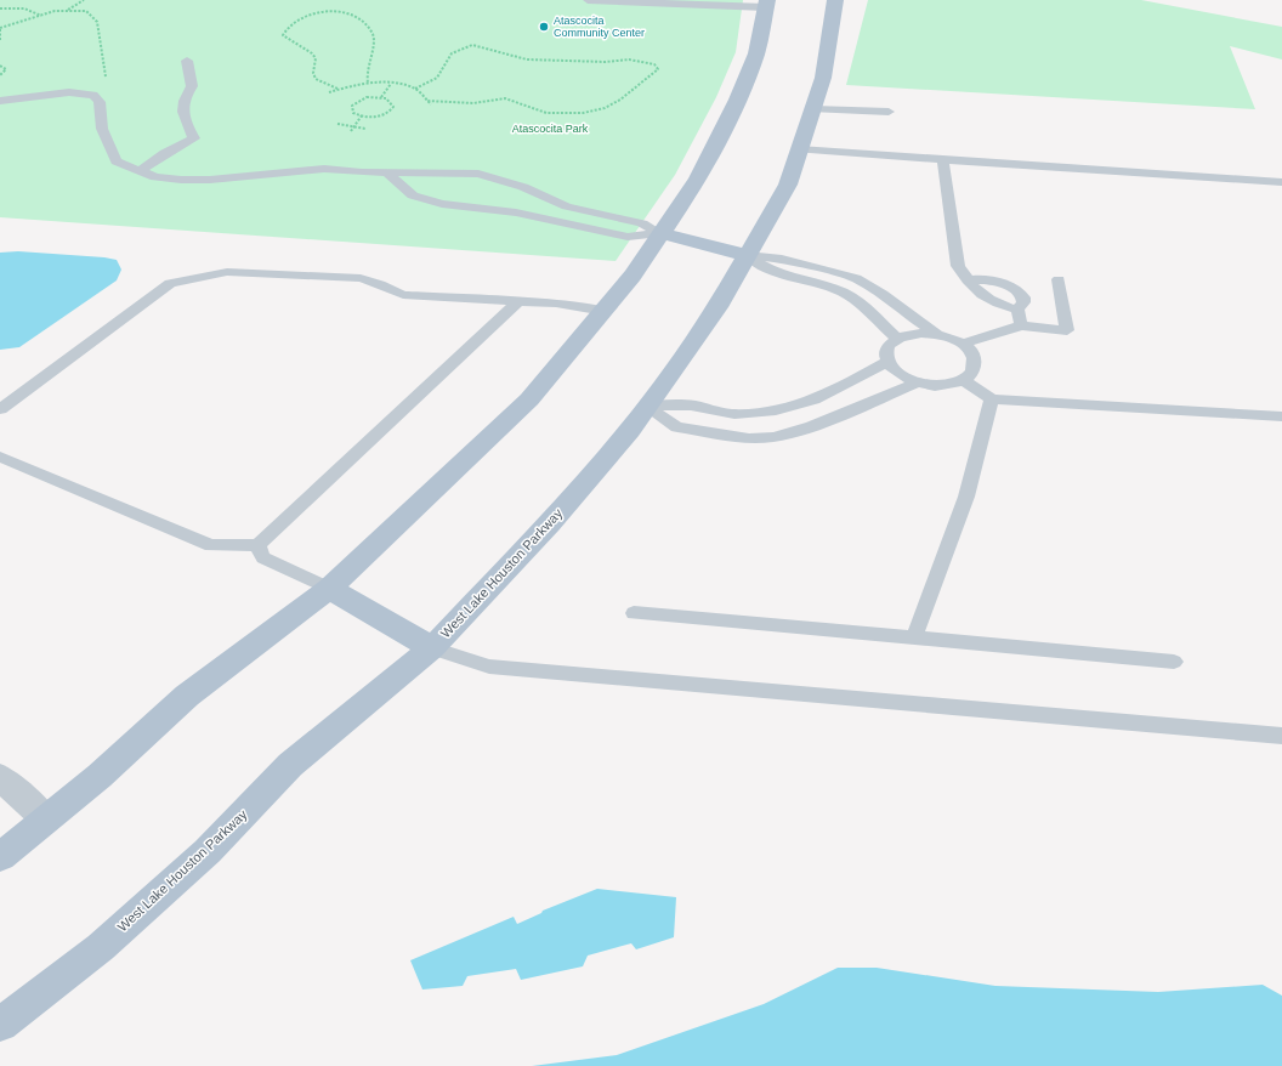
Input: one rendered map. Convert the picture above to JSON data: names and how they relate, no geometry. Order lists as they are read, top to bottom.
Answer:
{
  "streets": {
    "main road": ["West Lake Houston Parkway"]
  },
  "parks": ["Atascocita Park"],
  "places": ["Atascocita Community Center"]
}
